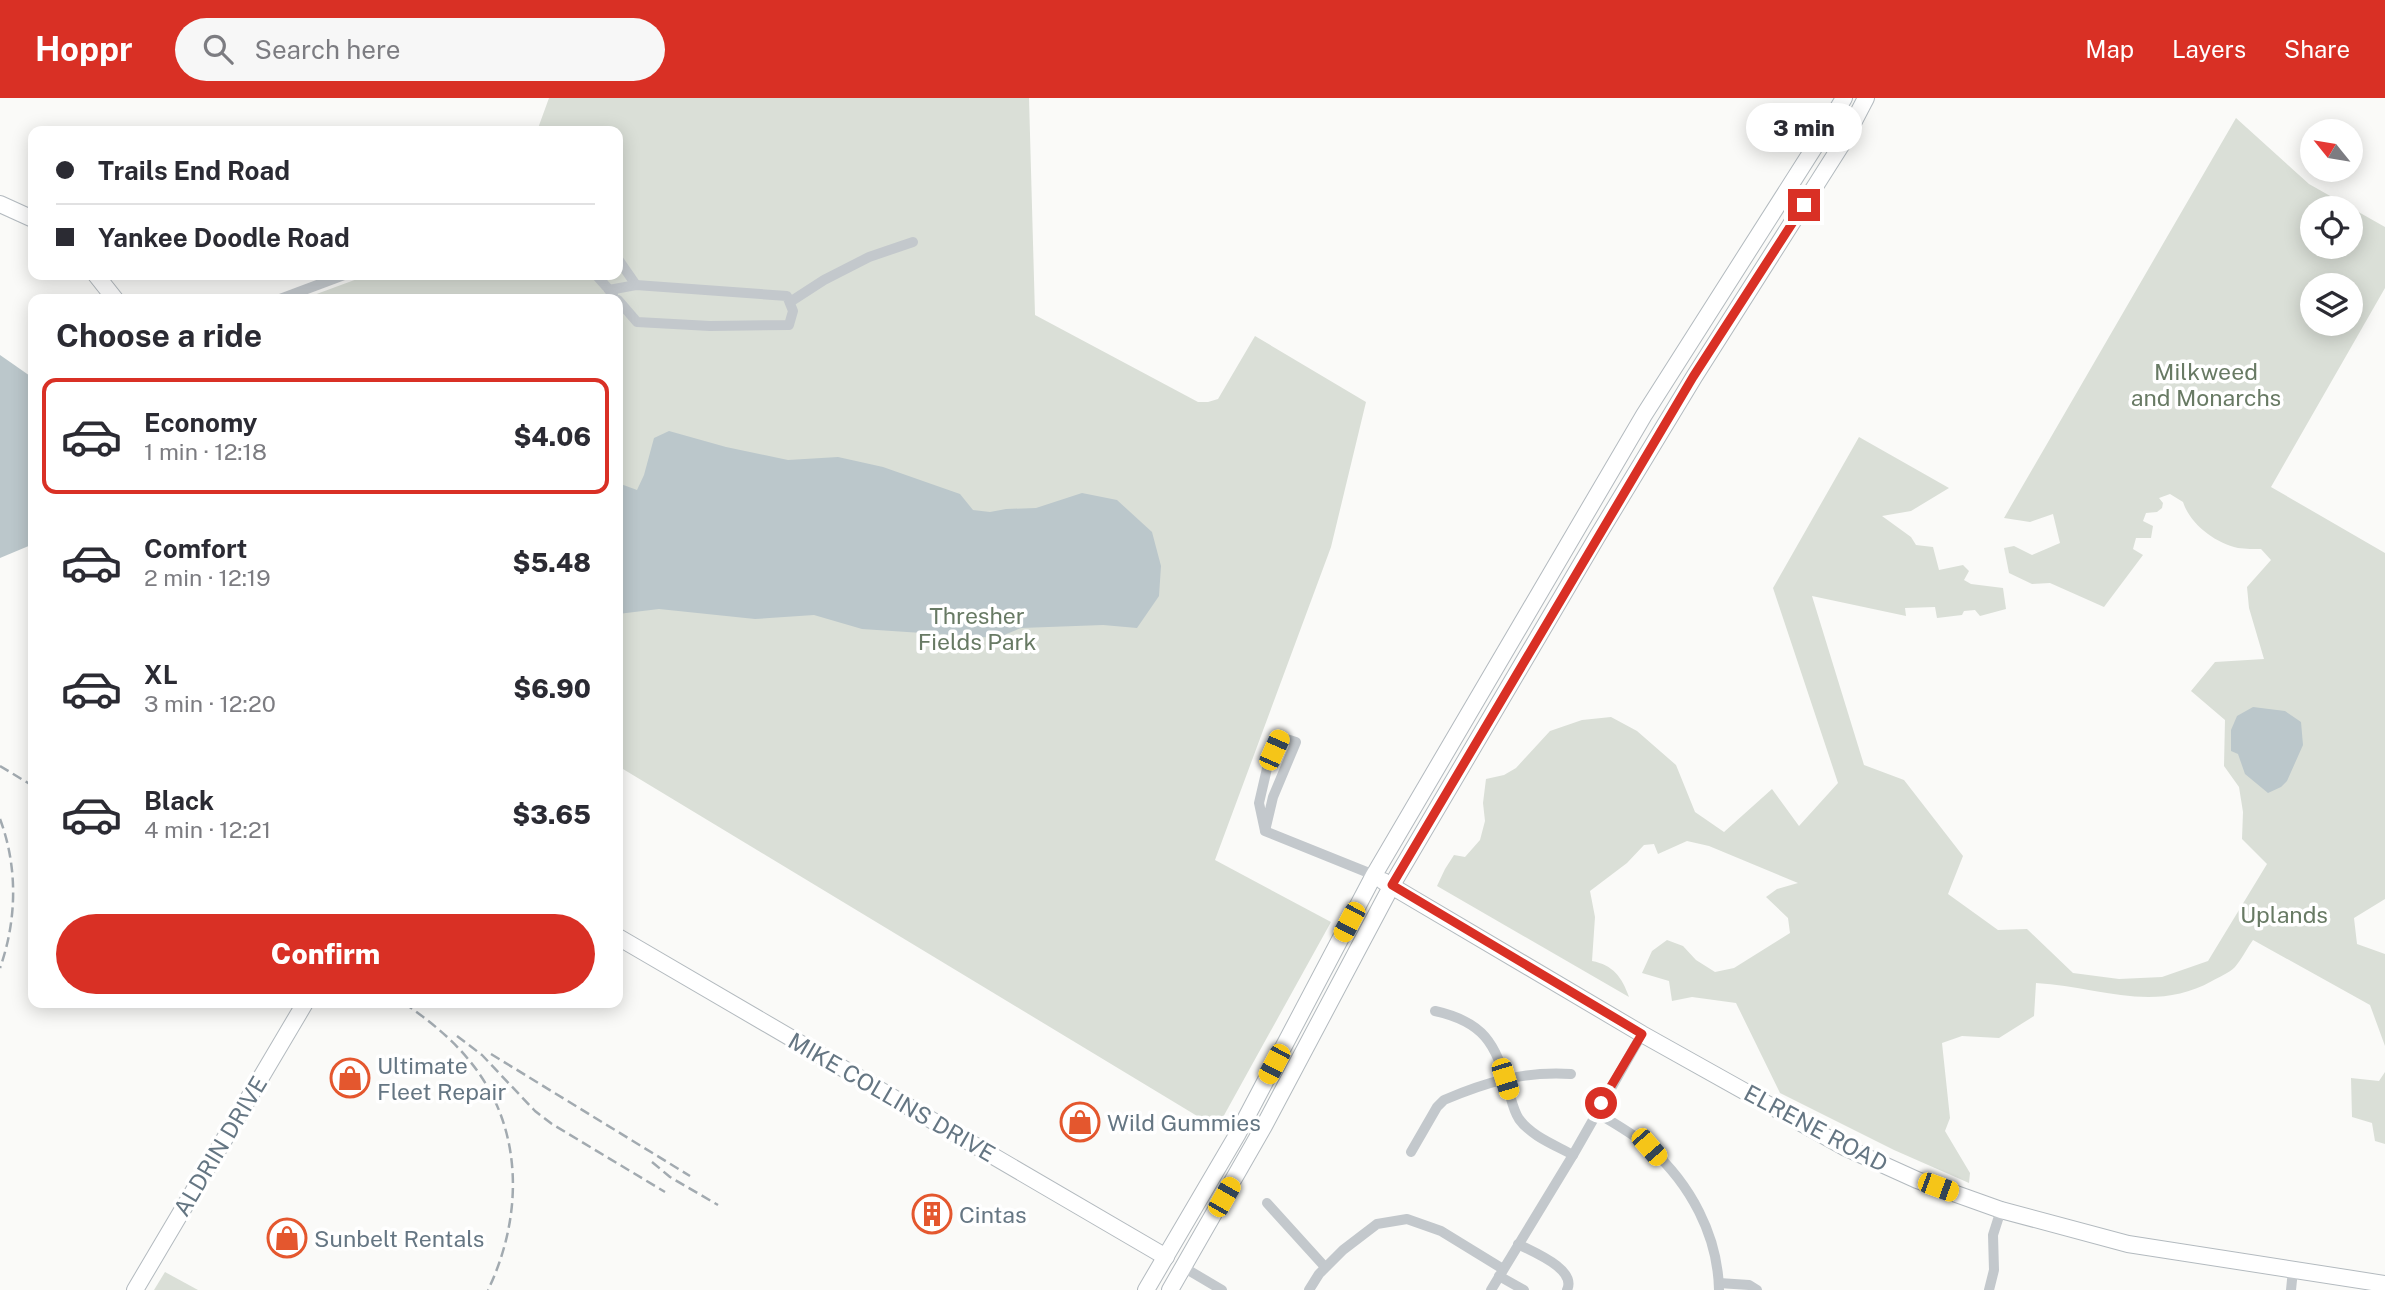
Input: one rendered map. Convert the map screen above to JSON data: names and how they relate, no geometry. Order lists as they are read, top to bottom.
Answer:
{
  "streets": {
    "main road": ["MIKE COLLINS DRIVE", "ELRENE ROAD", "ALDRIN DRIVE"]
  },
  "parks": ["Milkweed and Monarchs", "Thresher Fields Park", "Uplands"],
  "places": {
    "shop": ["Ultimate Fleet Repair", "Wild Gummies", "Sunbelt Rentals"],
    "building": ["Cintas"]
  },
  "north": "top left",
  "page": {
    "header": "Hoppr",
    "search": "Search here",
    "nav": ["Map", "Layers", "Share"],
    "bubble": "3 min",
    "banner": ["Trails End Road", "Yankee Doodle Road"],
    "heading": "Choose a ride",
    "list": [
      {
        "name": "Economy",
        "note": "1 min · 12:18",
        "value": "$4.06"
      },
      {
        "name": "Comfort",
        "note": "2 min · 12:19",
        "value": "$5.48"
      },
      {
        "name": "XL",
        "note": "3 min · 12:20",
        "value": "$6.90"
      },
      {
        "name": "Black",
        "note": "4 min · 12:21",
        "value": "$3.65"
      }
    ],
    "buttons": "Confirm"
  }
}
